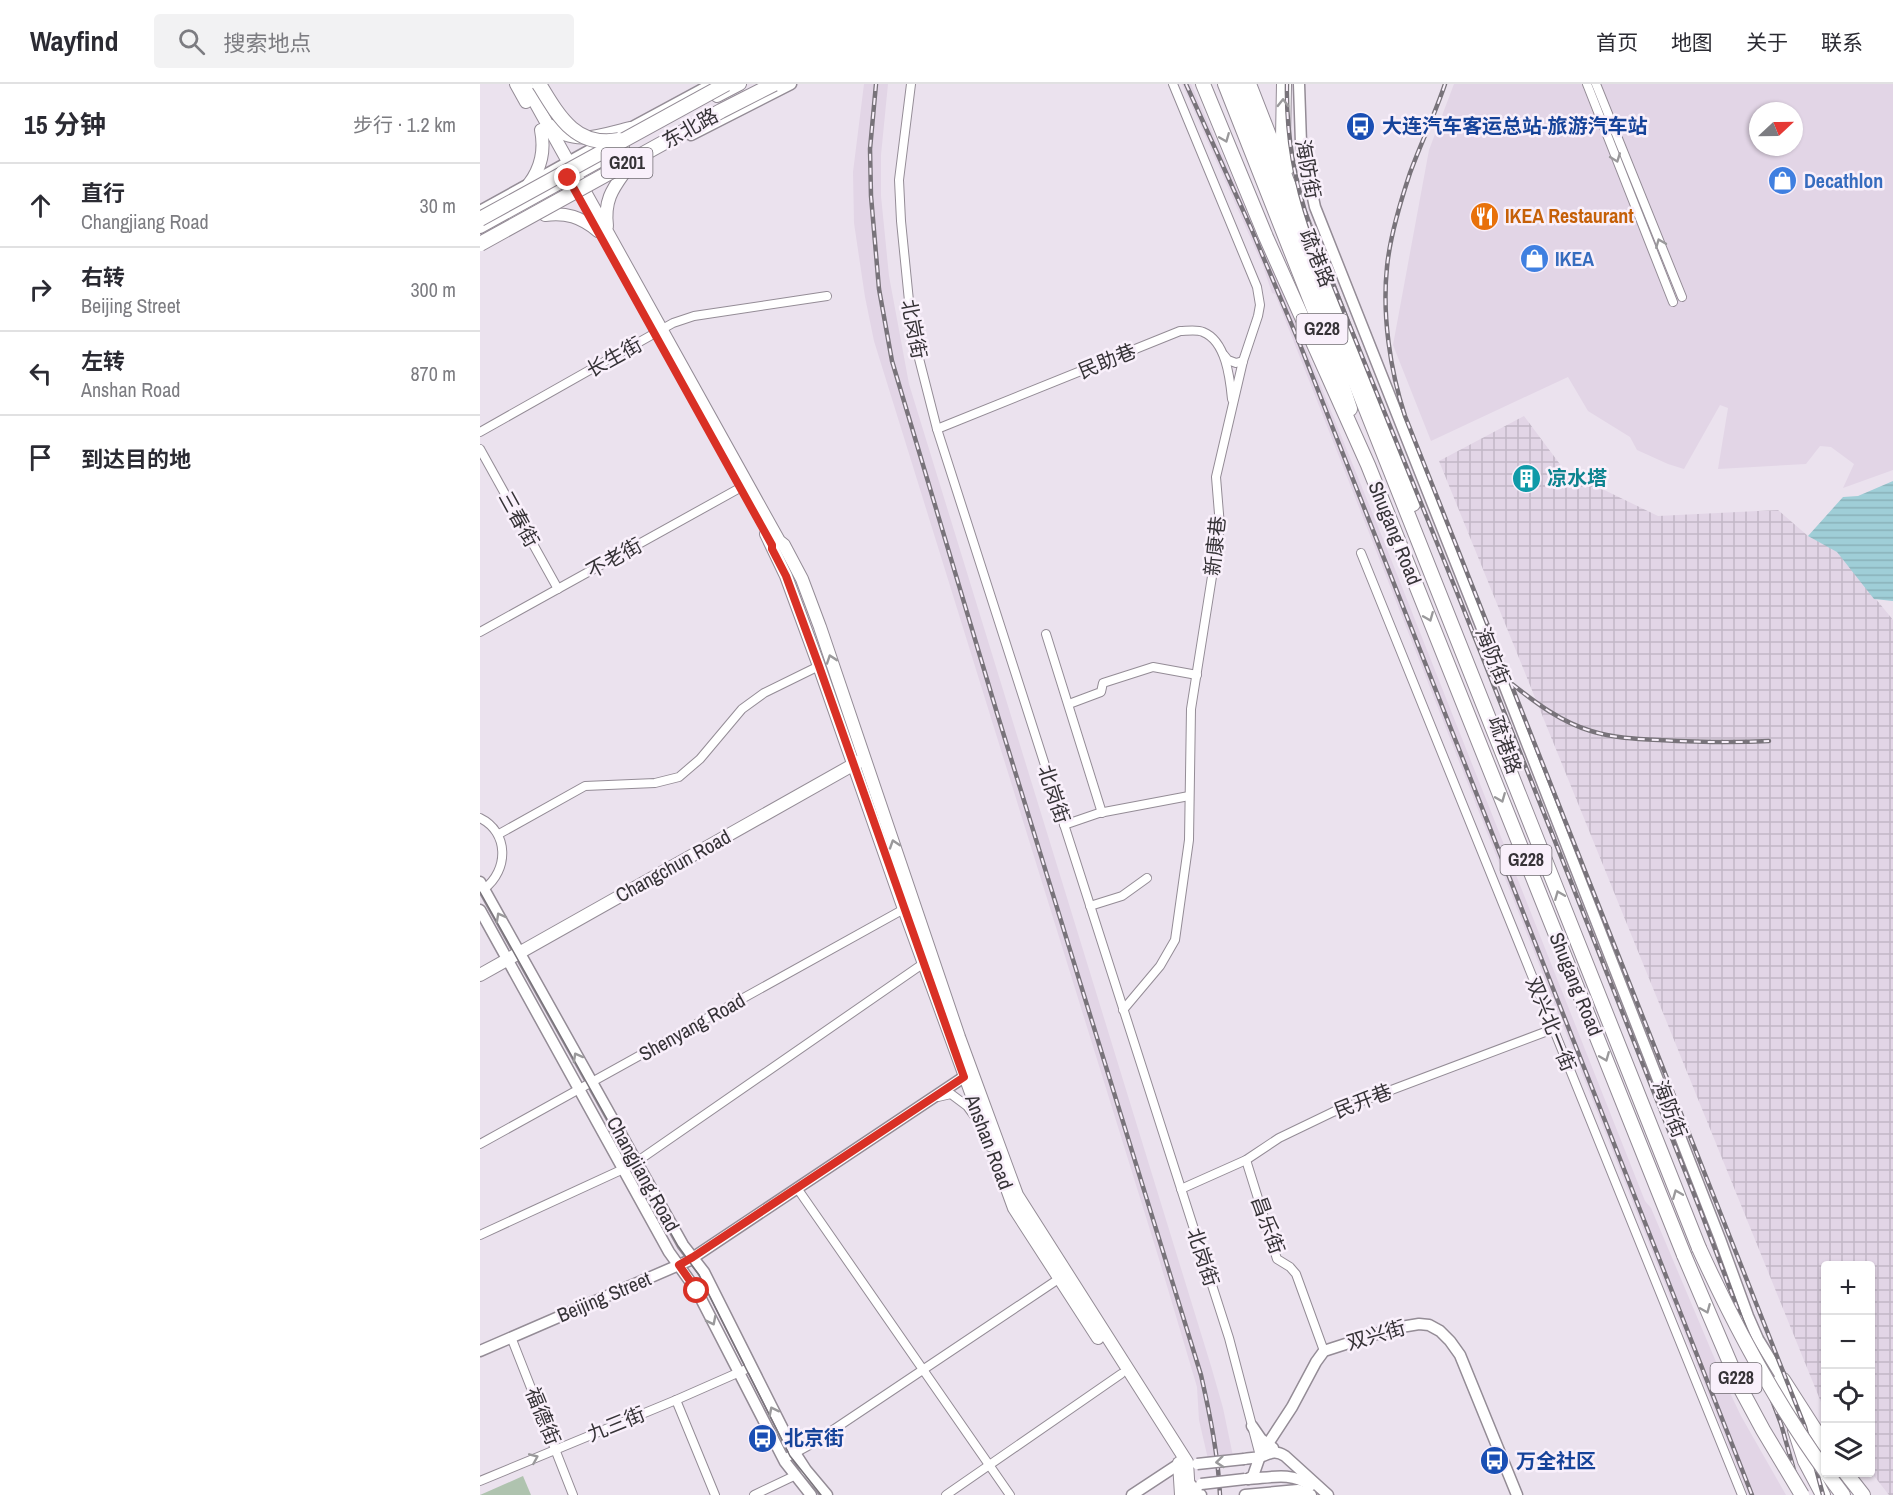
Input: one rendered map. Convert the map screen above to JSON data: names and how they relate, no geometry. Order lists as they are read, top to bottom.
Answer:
{
  "streets": {
    "highway": [
      "东北路",
      "G201",
      "疏港路",
      "G228",
      "Shugang Road"
    ],
    "main road": ["Changchun Road", "Anshan Road"],
    "street": [
      "海防街",
      "北岗街",
      "长生街",
      "民助巷",
      "三春街",
      "新康巷",
      "不老街",
      "双兴北一街",
      "Shenyang Road",
      "民开巷",
      "Changjiang Road",
      "昌乐街",
      "Beijing Street",
      "双兴街",
      "福德街",
      "九三街"
    ]
  },
  "crossings": [
    ["疏港路", "G228"],
    ["疏港路", "Shugang Road"],
    ["北岗街", "民助巷"],
    ["北岗街", "新康巷"],
    ["北岗街", "民开巷"],
    ["北岗街", "双兴街"],
    ["G228", "Shugang Road"],
    ["长生街", "Anshan Road"],
    ["民助巷", "新康巷"],
    ["三春街", "不老街"],
    ["不老街", "Anshan Road"],
    ["Changchun Road", "Anshan Road"],
    ["Changchun Road", "Changjiang Road"],
    ["双兴北一街", "民开巷"],
    ["Shenyang Road", "Anshan Road"],
    ["Shenyang Road", "Changjiang Road"],
    ["民开巷", "昌乐街"],
    ["Anshan Road", "Beijing Street"],
    ["Changjiang Road", "Beijing Street"],
    ["Changjiang Road", "九三街"],
    ["昌乐街", "双兴街"],
    ["Beijing Street", "福德街"],
    ["福德街", "九三街"]
  ],
  "places": {
    "bus stop": ["大连汽车客运总站-旅游汽车站", "北京街", "万全社区"],
    "shop": ["Decathlon", "IKEA"],
    "restaurant": ["IKEA Restaurant"],
    "building": ["凉水塔"]
  },
  "north": "right",
  "page": {
    "header": "Wayfind",
    "search": "搜索地点",
    "nav": [
      "首页",
      "地图",
      "关于",
      "联系"
    ],
    "heading": ["15 分钟", "步行 · 1.2 km"],
    "list": [
      ["直行", "Changjiang Road", "30 m"],
      ["右转", "Beijing Street", "300 m"],
      ["左转", "Anshan Road", "870 m"],
      "到达目的地"
    ],
    "map_buttons": ["+", "−"]
  }
}
